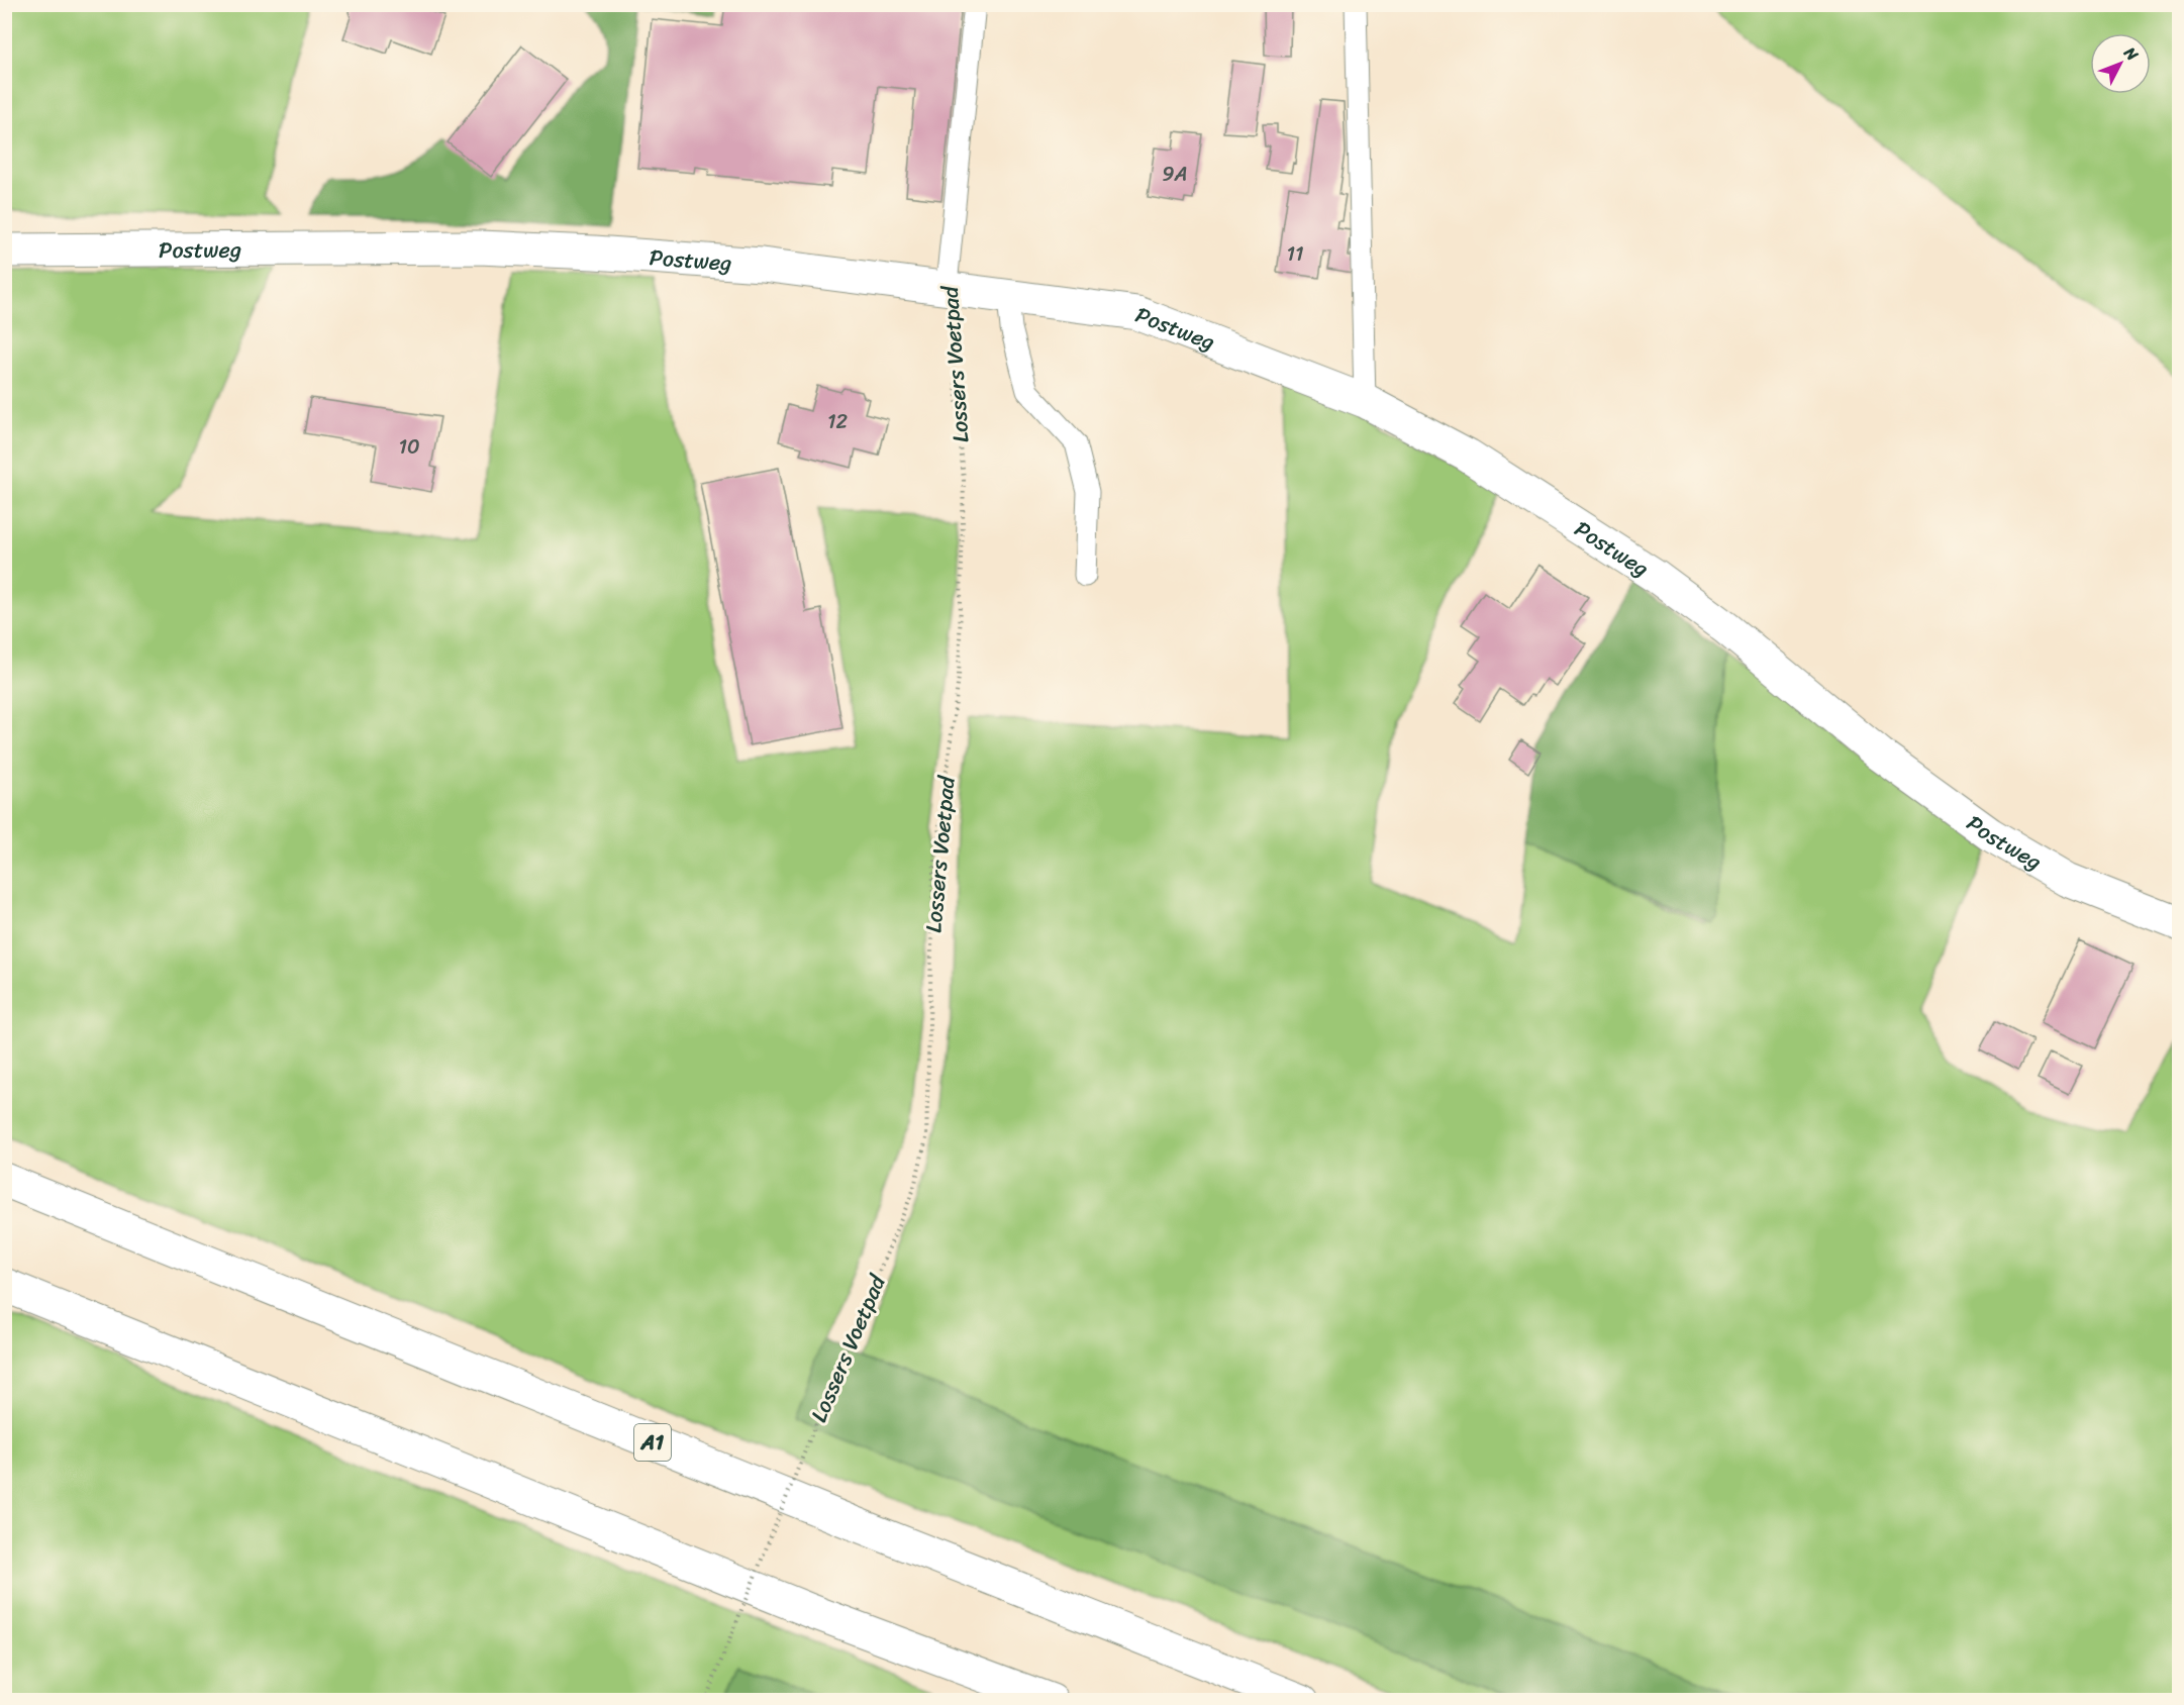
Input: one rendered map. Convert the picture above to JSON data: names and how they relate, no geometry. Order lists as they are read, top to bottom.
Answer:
{
  "streets": {
    "main road": ["Postweg", "A1"],
    "lane": ["Lossers Voetpad"]
  },
  "crossings": [
    ["Postweg", "Lossers Voetpad"]
  ],
  "house_numbers": [
    "9A",
    "11",
    "12",
    "10"
  ],
  "north": "top right"
}
